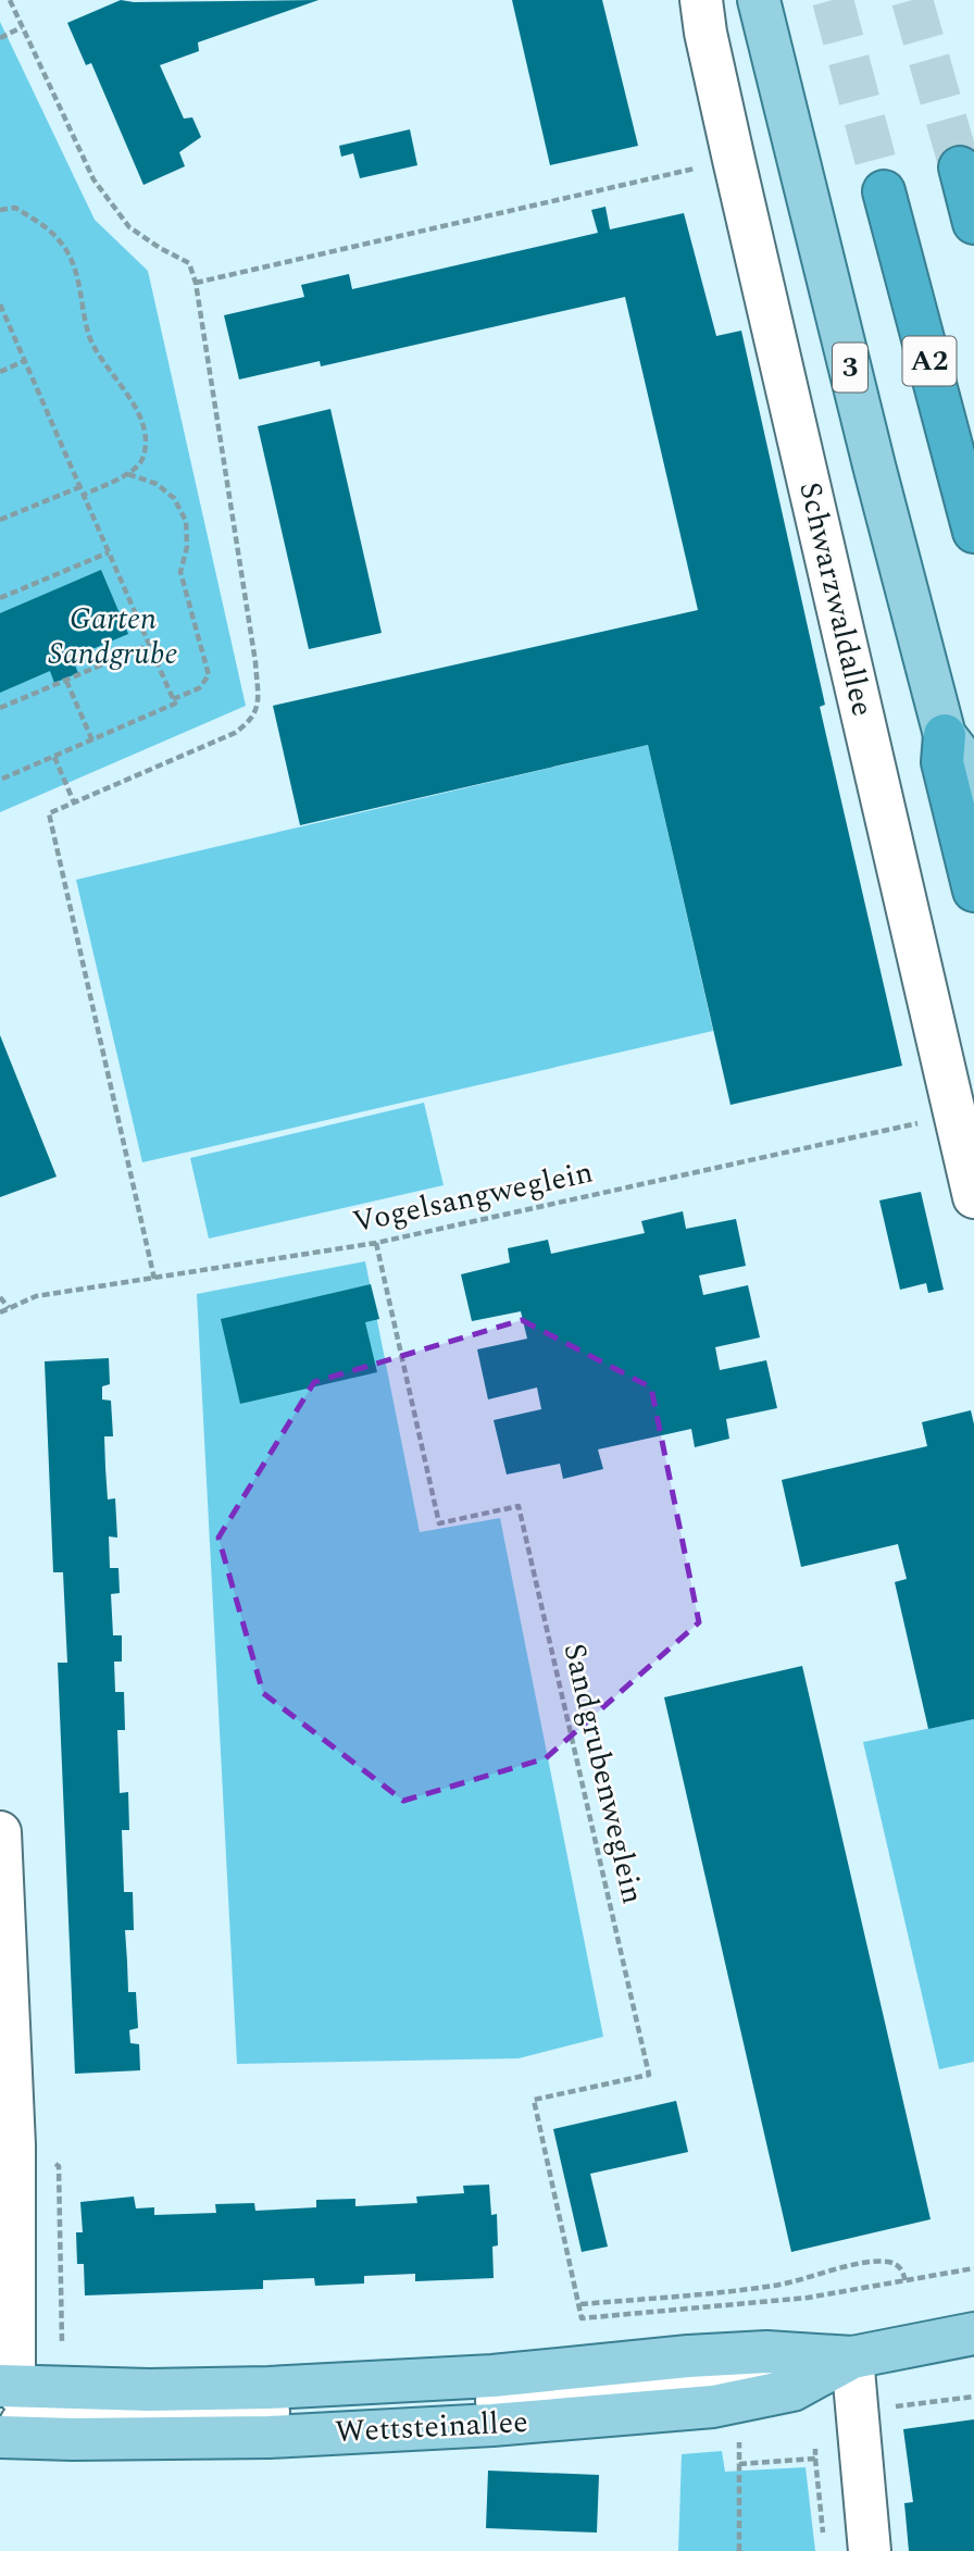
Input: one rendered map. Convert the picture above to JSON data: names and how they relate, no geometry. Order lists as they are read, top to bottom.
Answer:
{
  "streets": {
    "highway": ["A2"],
    "main road": ["3", "Wettsteinallee"],
    "street": ["Schwarzwaldallee"],
    "path": ["Vogelsangweglein", "Sandgrubenweglein"]
  },
  "crossings": [
    ["Schwarzwaldallee", "Vogelsangweglein"],
    ["Vogelsangweglein", "Sandgrubenweglein"]
  ],
  "parks": ["Garten Sandgrube"]
}
